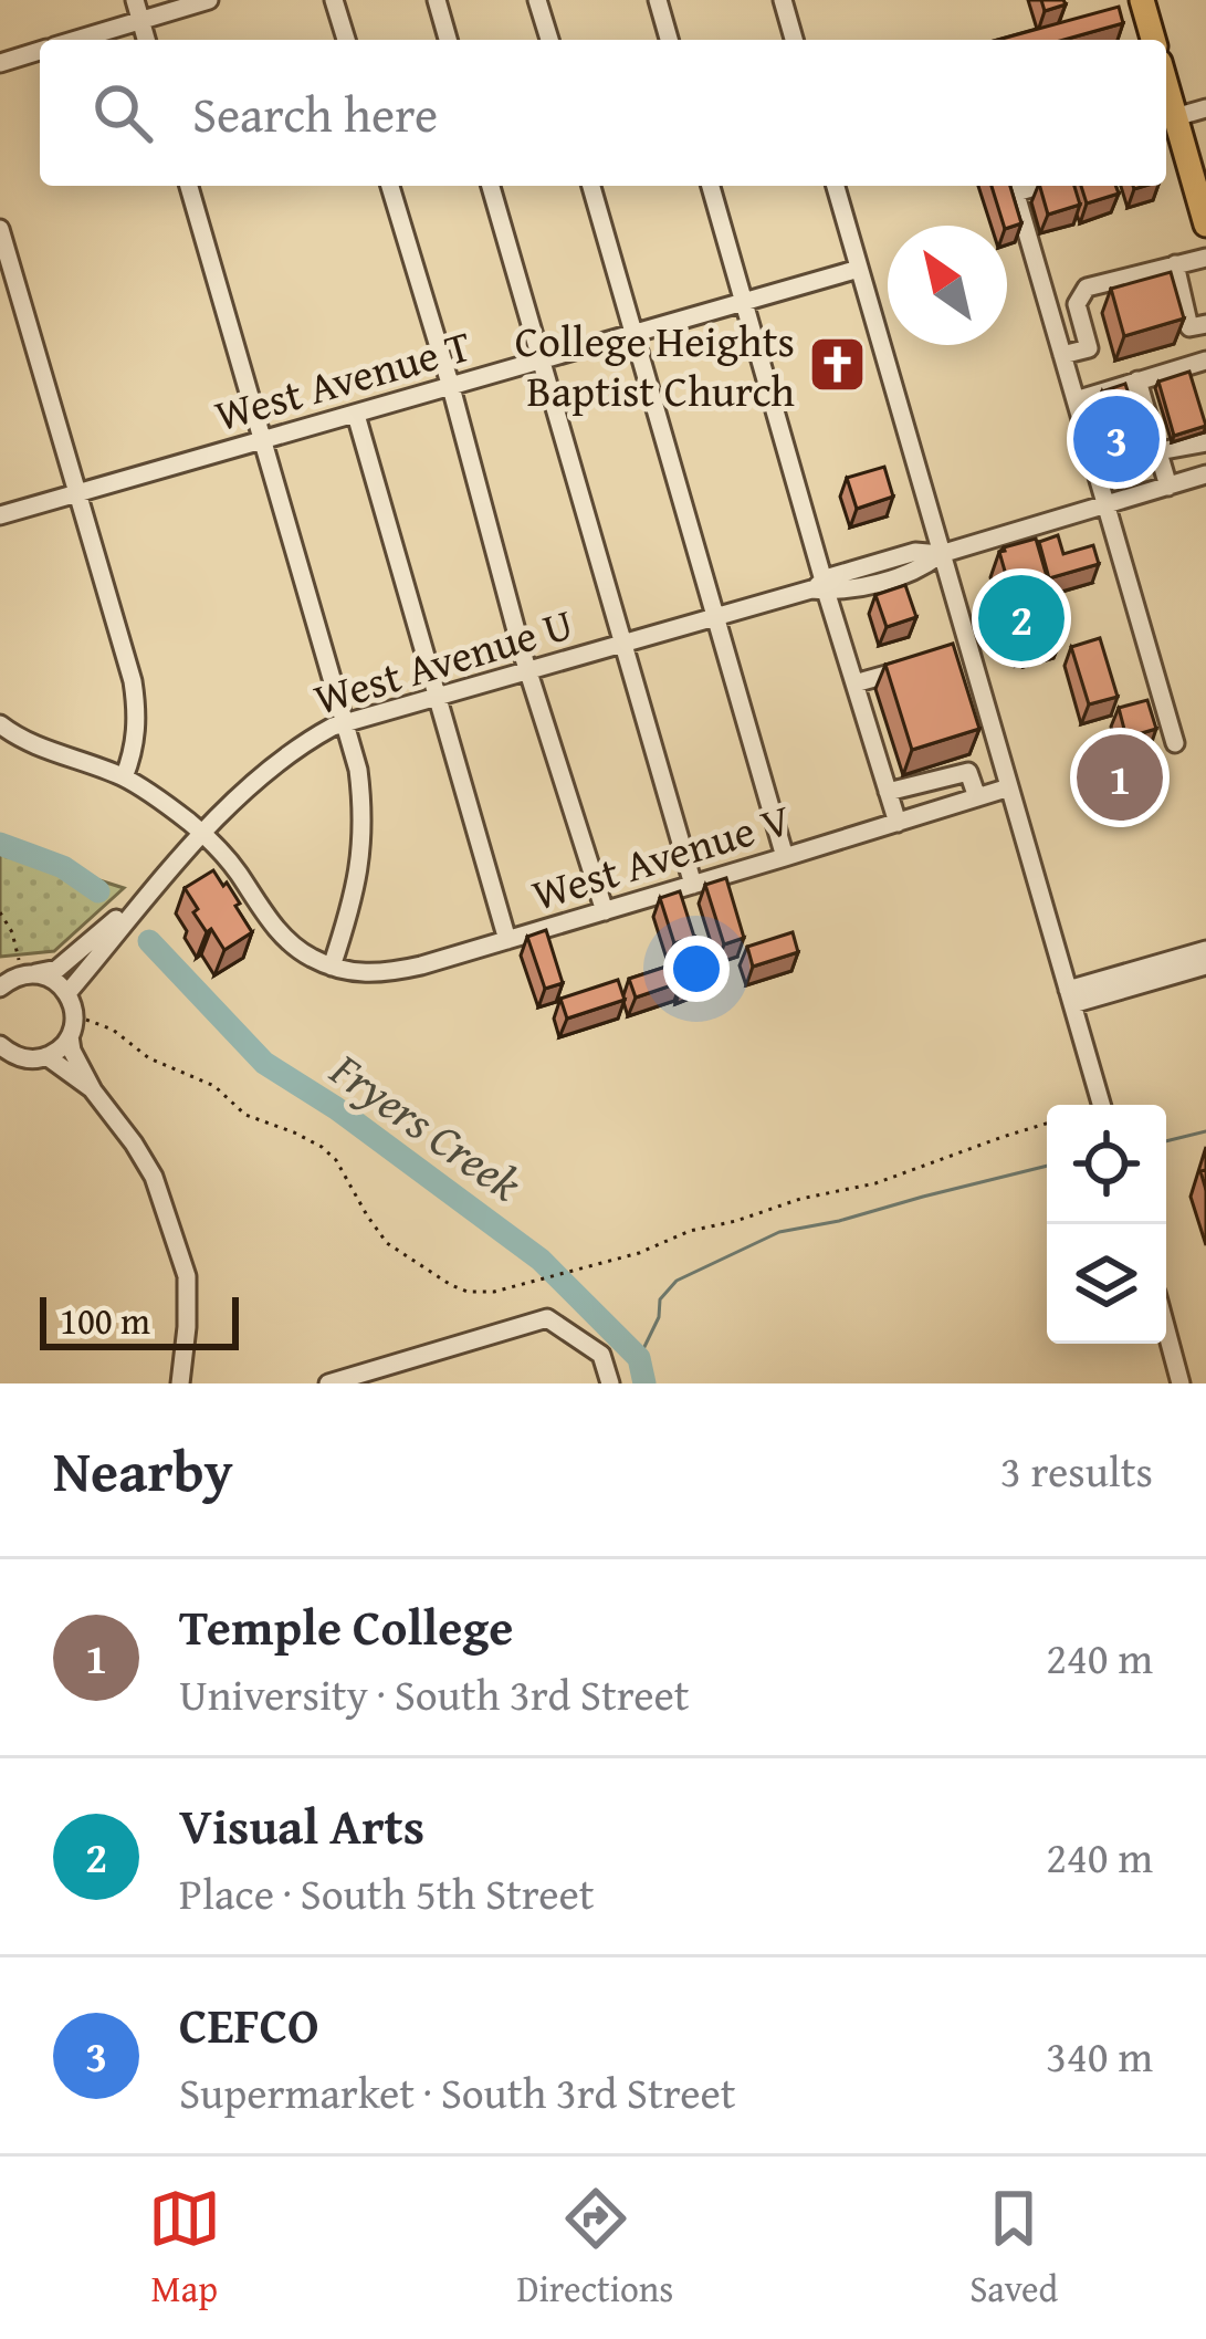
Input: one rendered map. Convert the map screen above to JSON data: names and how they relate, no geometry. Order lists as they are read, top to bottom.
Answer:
{
  "streets": {
    "street": ["West Avenue T", "West Avenue U", "West Avenue V"]
  },
  "water": ["Fryers Creek"],
  "places": {
    "church": ["College Heights Baptist Church"]
  },
  "scale_bar": "100 m",
  "north": "top left",
  "page": {
    "search": "Search here",
    "pins": ["3", "2", "1"],
    "scale": "100 m",
    "heading": ["Nearby", "3 results"],
    "list": [
      {
        "mark": "1",
        "name": "Temple College",
        "note": "University · South 3rd Street",
        "value": "240 m"
      },
      {
        "mark": "2",
        "name": "Visual Arts",
        "note": "Place · South 5th Street",
        "value": "240 m"
      },
      {
        "mark": "3",
        "name": "CEFCO",
        "note": "Supermarket · South 3rd Street",
        "value": "340 m"
      }
    ],
    "nav": ["Map", "Directions", "Saved"]
  }
}
